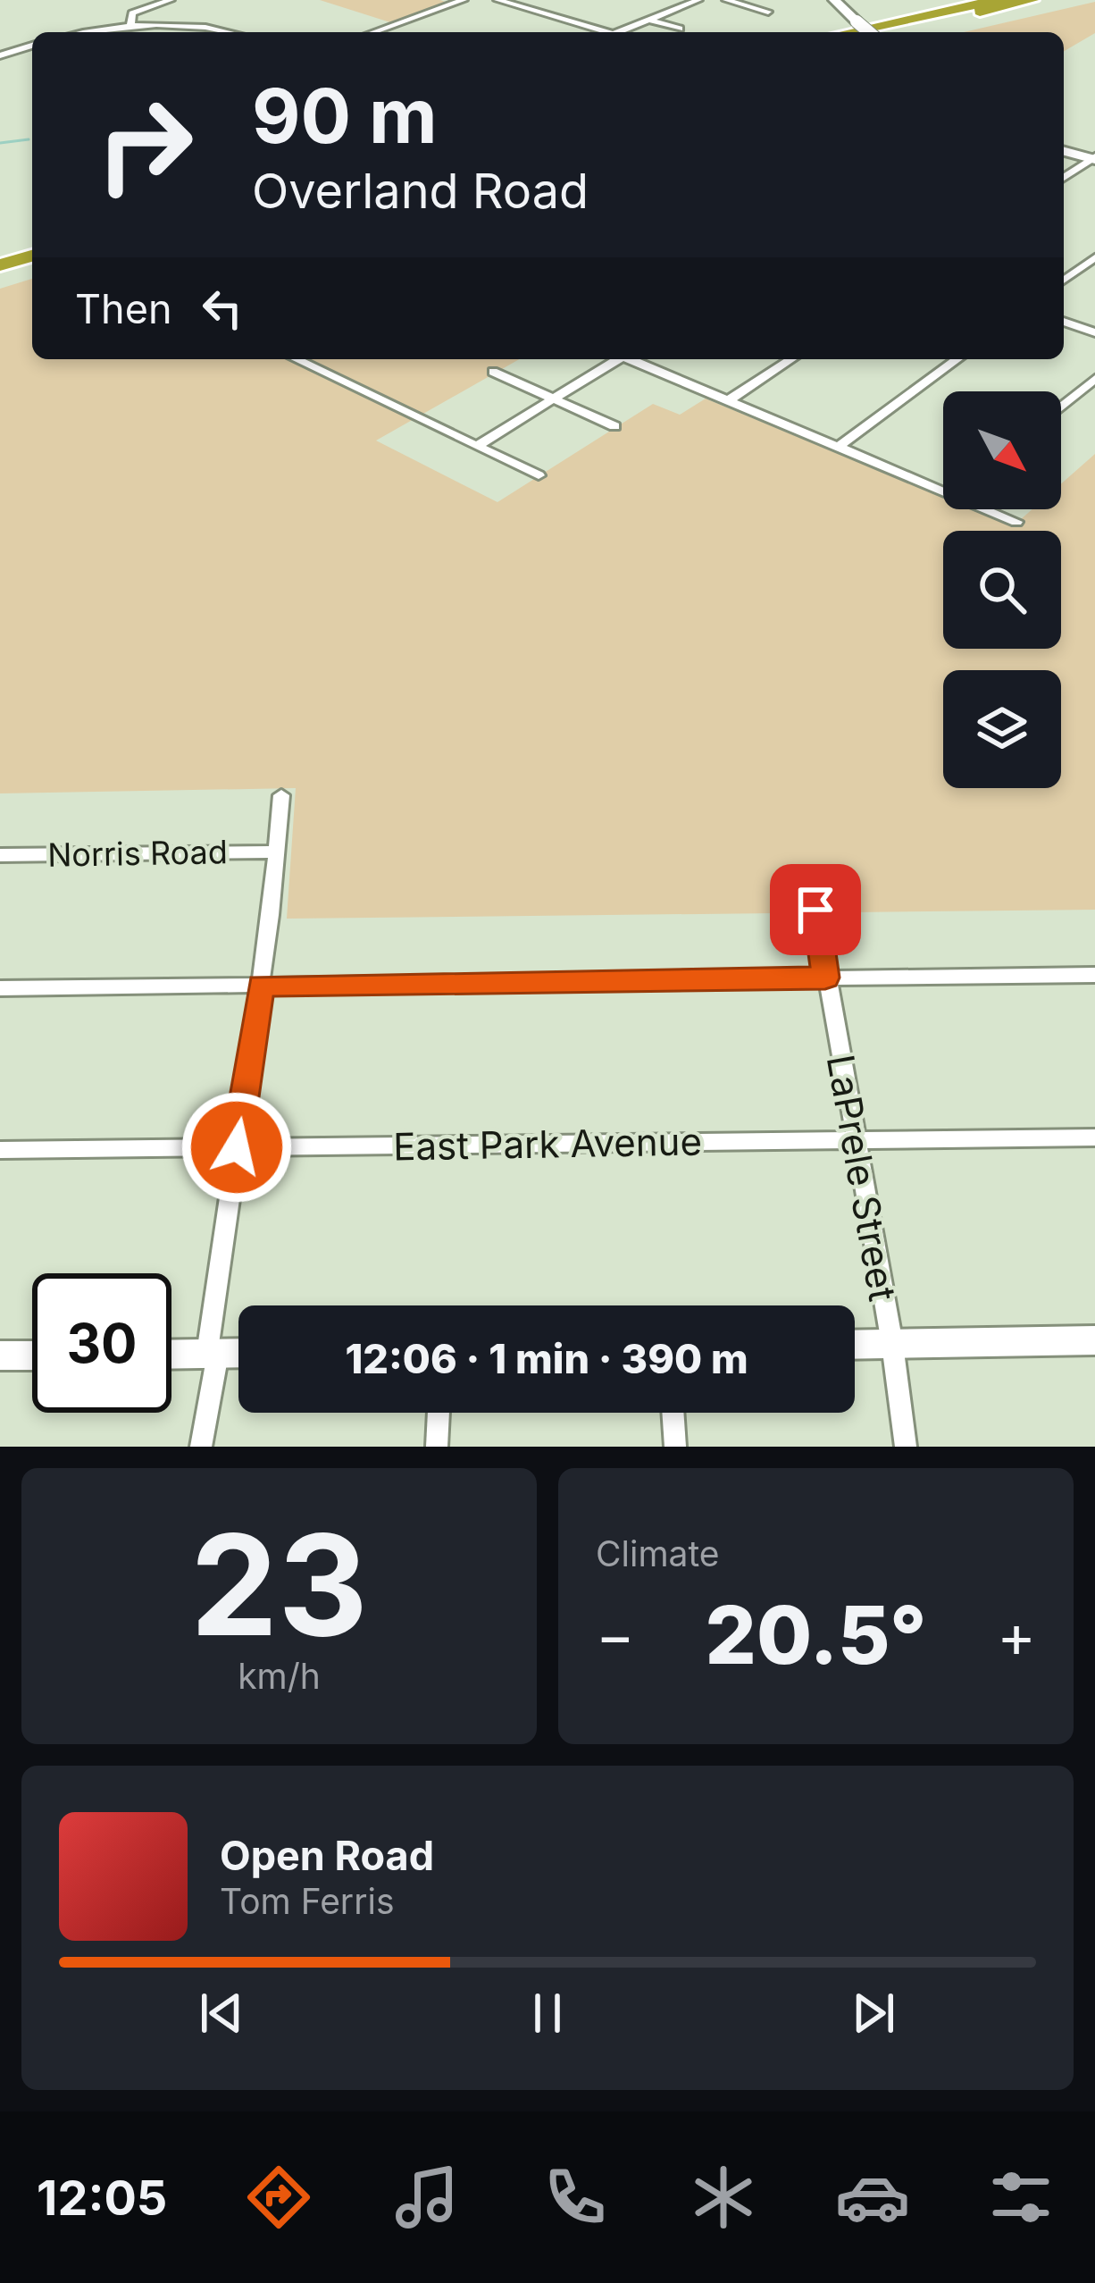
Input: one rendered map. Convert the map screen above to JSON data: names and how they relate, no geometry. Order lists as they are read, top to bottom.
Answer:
{
  "streets": {
    "street": ["Norris Road", "East Park Avenue", "LaPrele Street"]
  },
  "crossings": [
    ["East Park Avenue", "LaPrele Street"]
  ],
  "north": "bottom right",
  "page": {
    "turn": ["90 m", "Overland Road"],
    "then": "Then",
    "limit": "30",
    "trip": "12:06 · 1 min · 390 m",
    "tile": [
      ["23", "km/h"],
      "Climate"
    ],
    "heat": ["−", "20.5°", "+"],
    "song": ["Open Road", "Tom Ferris"],
    "tabs": "12:05"
  }
}
